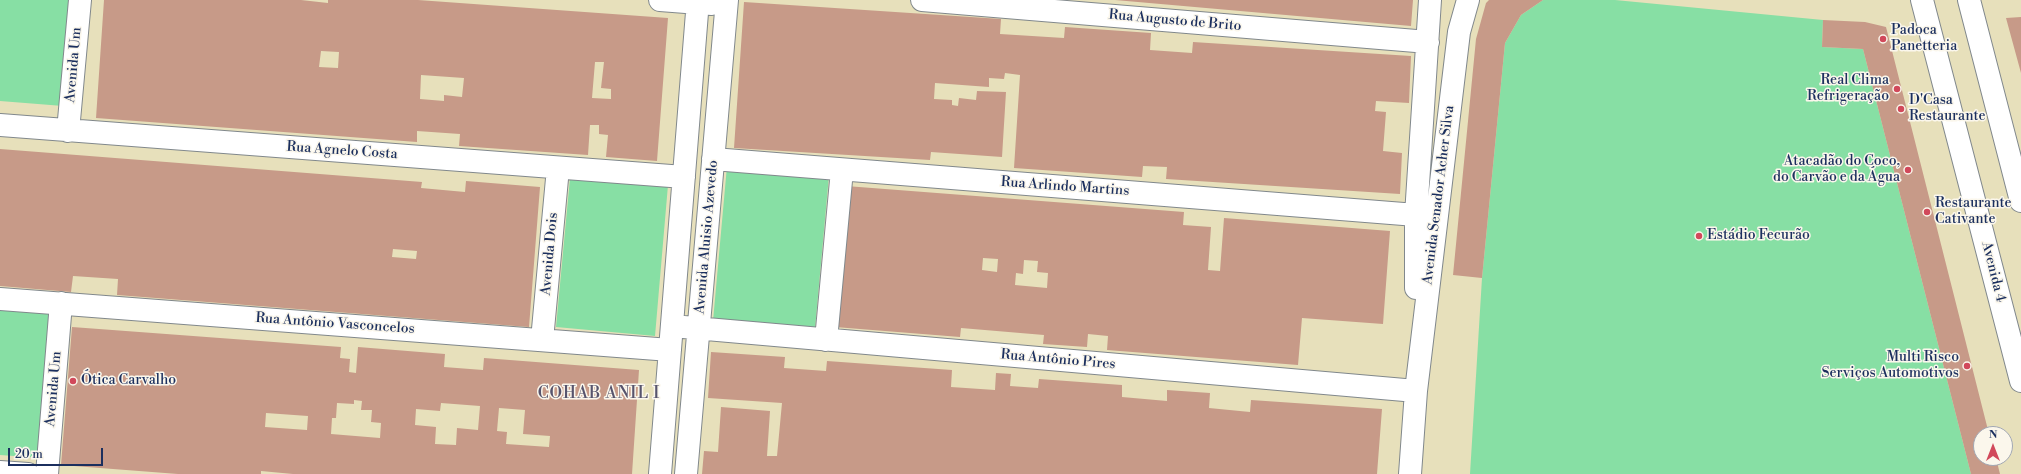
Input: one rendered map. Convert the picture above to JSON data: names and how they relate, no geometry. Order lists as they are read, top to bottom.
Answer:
{
  "streets": {
    "street": [
      "Rua Augusto de Brito",
      "Avenida Um",
      "Rua Agnelo Costa",
      "Rua Arlindo Martins",
      "Avenida Senador Acher Silva",
      "Avenida Aluisio Azevedo",
      "Avenida Dois",
      "Avenida 4",
      "Rua Antônio Vasconcelos",
      "Rua Antônio Pires"
    ]
  },
  "crossings": [
    ["Rua Augusto de Brito", "Avenida Senador Acher Silva"],
    ["Avenida Um", "Rua Agnelo Costa"],
    ["Avenida Um", "Rua Antônio Vasconcelos"],
    ["Rua Agnelo Costa", "Avenida Aluisio Azevedo"],
    ["Rua Agnelo Costa", "Avenida Dois"],
    ["Rua Arlindo Martins", "Avenida Senador Acher Silva"],
    ["Rua Arlindo Martins", "Avenida Aluisio Azevedo"],
    ["Avenida Senador Acher Silva", "Rua Antônio Pires"],
    ["Avenida Aluisio Azevedo", "Rua Antônio Vasconcelos"],
    ["Avenida Aluisio Azevedo", "Rua Antônio Pires"],
    ["Avenida Dois", "Rua Antônio Vasconcelos"]
  ],
  "districts": ["COHAB ANIL I"],
  "places": [
    "Padoca Panetteria",
    "Real Clima Refrigeração",
    "D'Casa Restaurante",
    "Atacadão do Coco, do Carvão e da Água",
    "Restaurante Cativante",
    "Estádio Fecurão",
    "Multi Risco Serviços Automotivos",
    "Ótica Carvalho"
  ],
  "scale_bar": "20 m",
  "north": "top"
}
